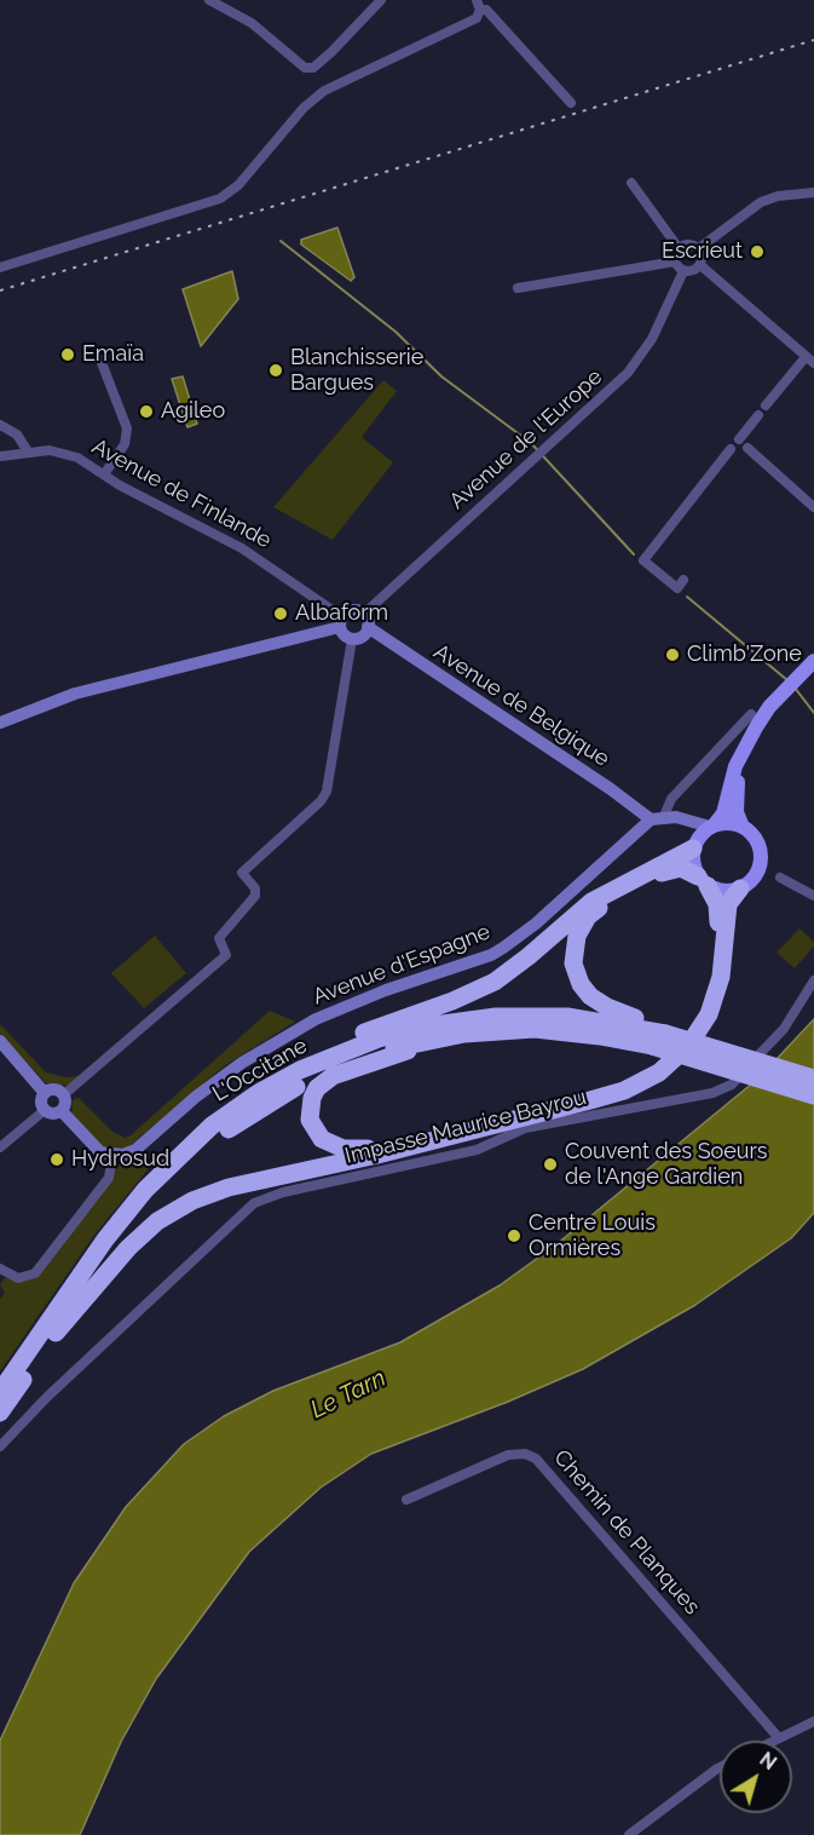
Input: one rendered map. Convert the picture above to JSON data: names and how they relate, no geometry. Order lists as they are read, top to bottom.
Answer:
{
  "streets": {
    "highway": ["L'Occitane"],
    "street": [
      "Avenue de l'Europe",
      "Avenue de Finlande",
      "Avenue de Belgique",
      "Avenue d'Espagne",
      "Impasse Maurice Bayrou",
      "Chemin de Planques"
    ]
  },
  "crossings": [
    ["Avenue de l'Europe", "Avenue de Finlande"],
    ["Avenue de l'Europe", "Avenue de Belgique"],
    ["Avenue de Finlande", "Avenue de Belgique"],
    ["Avenue de Belgique", "Avenue d'Espagne"]
  ],
  "water": ["Le Tarn"],
  "places": [
    "Escrieut",
    "Emaïa",
    "Blanchisserie Bargues",
    "Agileo",
    "Albaform",
    "Climb'Zone",
    "Hydrosud",
    "Couvent des Soeurs de l'Ange Gardien",
    "Centre Louis Ormières"
  ],
  "north": "top right"
}
